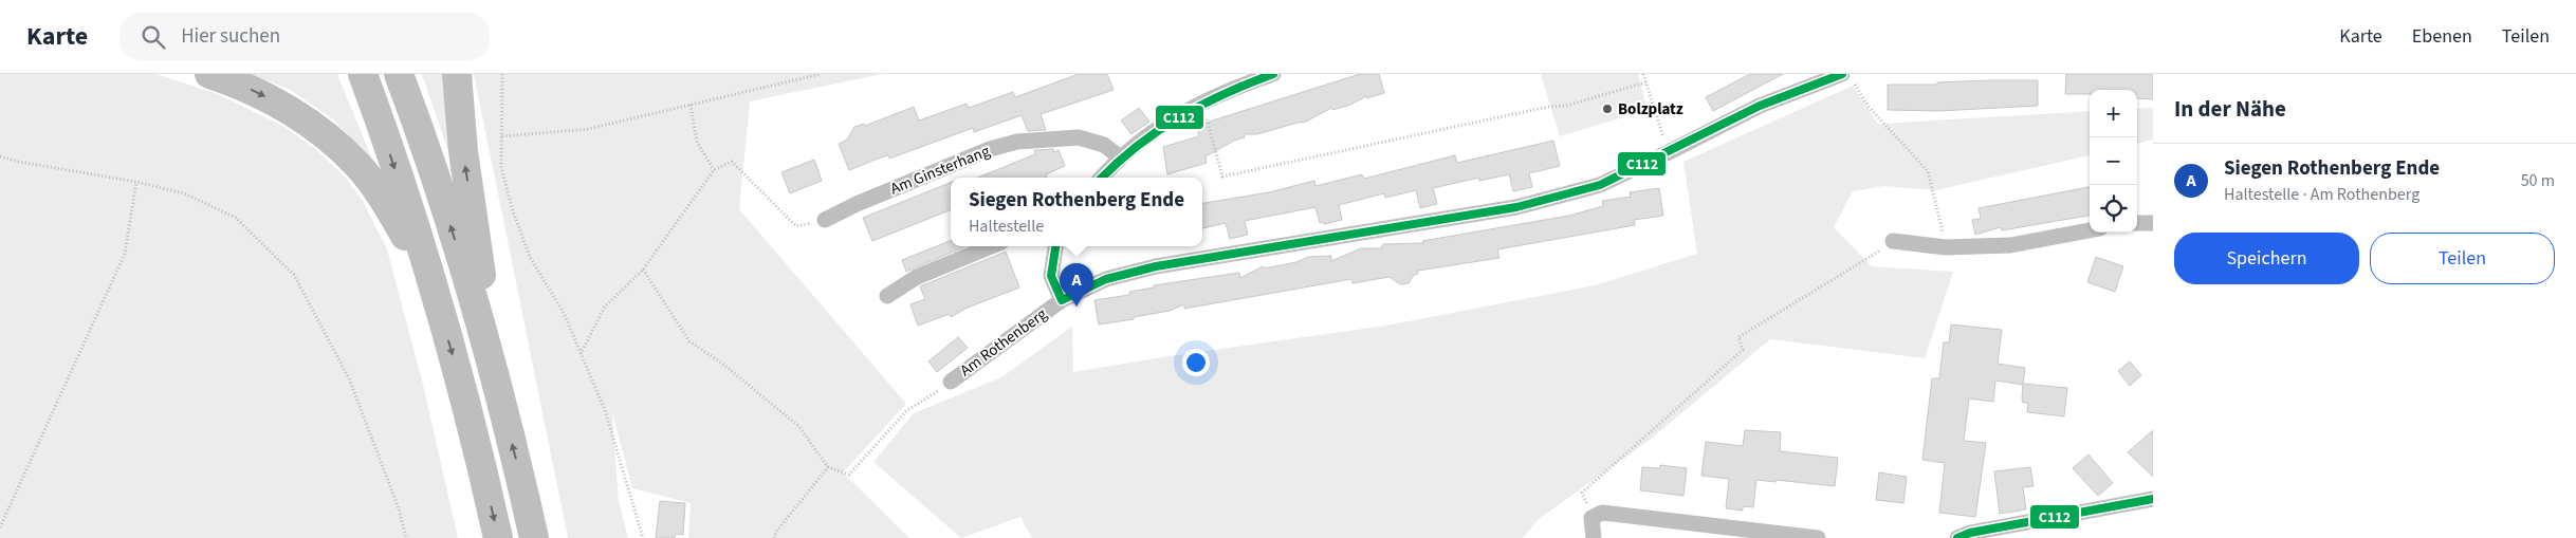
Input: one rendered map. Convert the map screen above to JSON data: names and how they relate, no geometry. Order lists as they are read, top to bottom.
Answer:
{
  "streets": {
    "street": ["Am Ginsterhang", "Am Rothenberg"]
  },
  "places": ["Bolzplatz"],
  "lines": ["transit line C112"],
  "page": {
    "header": "Karte",
    "search": "Hier suchen",
    "nav": ["Karte", "Ebenen", "Teilen"],
    "heading": "In der Nähe",
    "map_buttons": ["+", "−"],
    "list": [
      {
        "mark": "A",
        "name": "Siegen Rothenberg Ende",
        "note": "Haltestelle · Am Rothenberg",
        "value": "50 m"
      }
    ],
    "popup": ["Siegen Rothenberg Ende", "Haltestelle"],
    "buttons": ["Speichern", "Teilen"],
    "pins": "A"
  }
}
